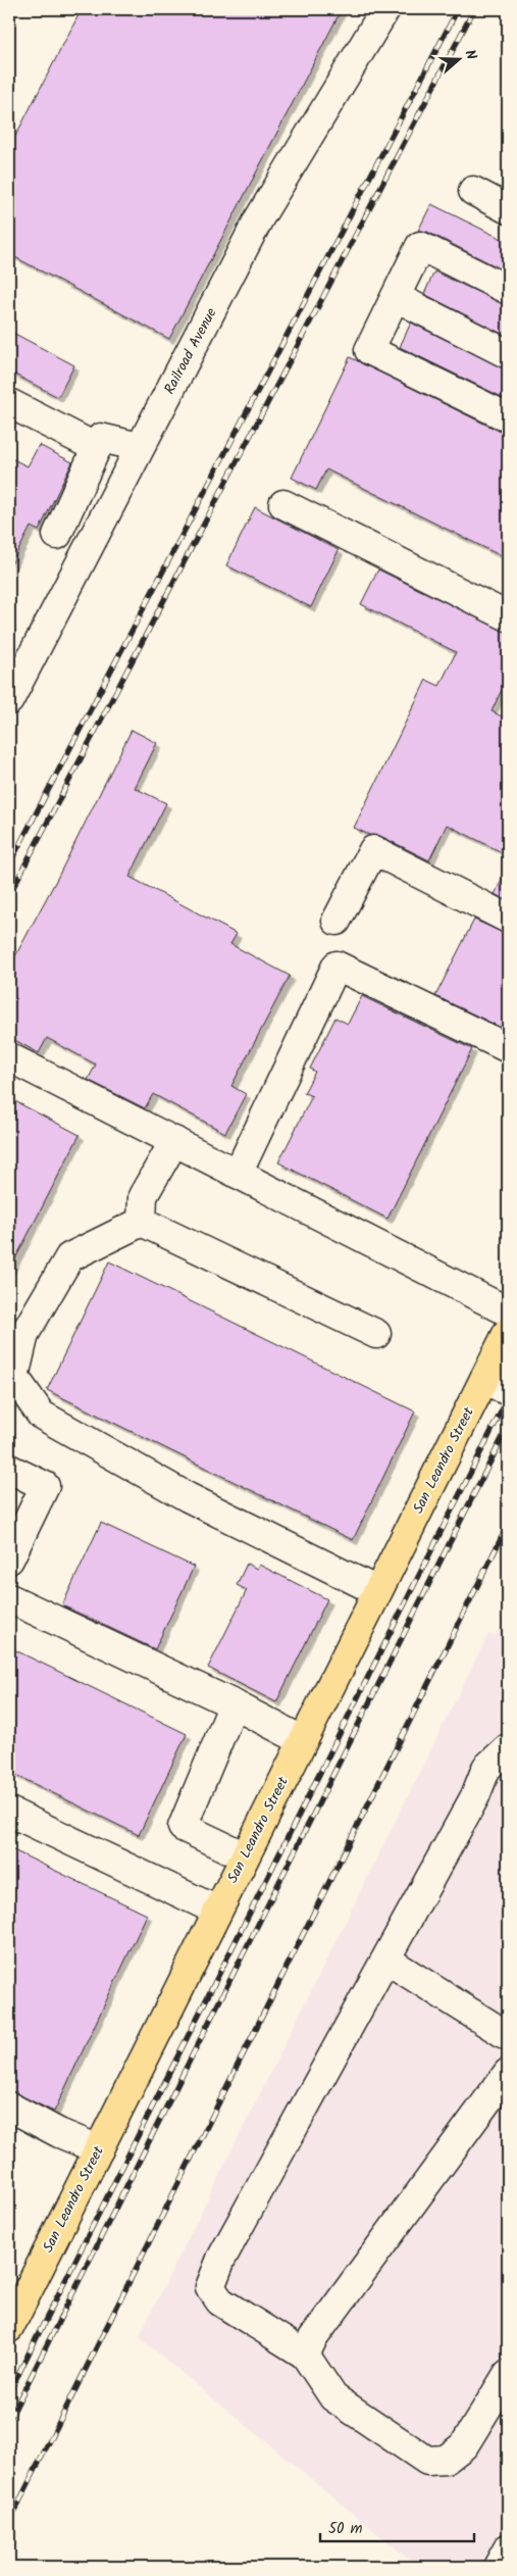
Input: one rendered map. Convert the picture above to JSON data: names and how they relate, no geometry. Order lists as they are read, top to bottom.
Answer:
{
  "streets": {
    "main road": ["San Leandro Street"],
    "street": ["Railroad Avenue"]
  },
  "scale_bar": "50 m",
  "north": "right"
}
